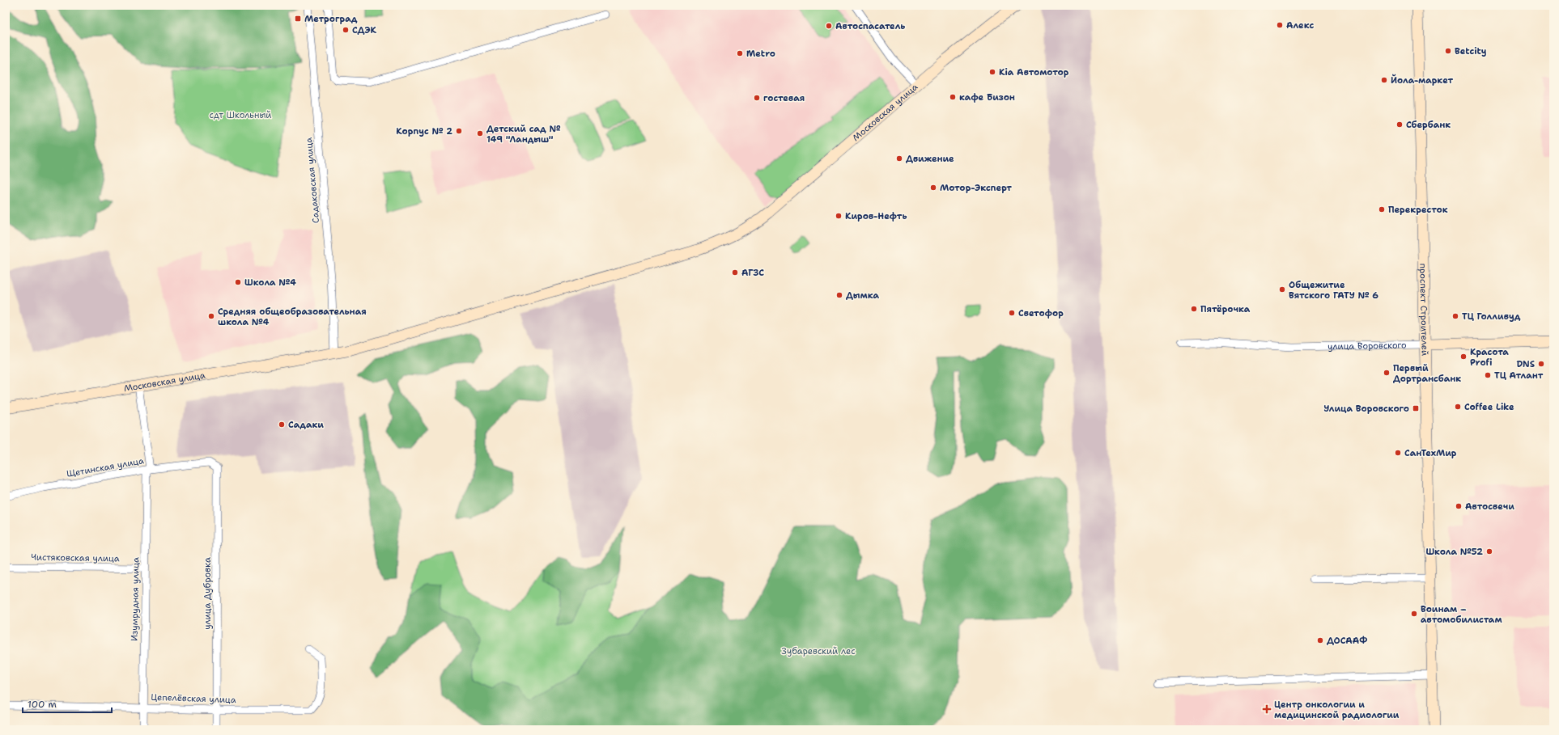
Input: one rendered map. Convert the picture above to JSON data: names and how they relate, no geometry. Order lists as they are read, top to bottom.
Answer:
{
  "streets": {
    "main road": ["Московская улица", "проспект Строителей", "улица Воровского"],
    "street": [
      "Садаковская улица",
      "Щетинская улица",
      "Чистяковская улица",
      "улица Дубровка",
      "Изумрудная улица",
      "Цепелёвская улица"
    ]
  },
  "crossings": [
    ["Московская улица", "Садаковская улица"],
    ["Московская улица", "Изумрудная улица"],
    ["проспект Строителей", "улица Воровского"],
    ["Щетинская улица", "улица Дубровка"],
    ["Щетинская улица", "Изумрудная улица"],
    ["Чистяковская улица", "Изумрудная улица"],
    ["улица Дубровка", "Цепелёвская улица"],
    ["Изумрудная улица", "Цепелёвская улица"]
  ],
  "parks": ["сдт Школьный", "Зубаревский лес"],
  "places": {
    "transit": ["Метроград", "Улица Воровского"],
    "other": [
      "Алекс",
      "Автоспасатель",
      "СДЭК",
      "Betcity",
      "Metro",
      "Kia Автомотор",
      "Йола-маркет",
      "кафе Бизон",
      "гостевая",
      "Сбербанк",
      "Корпус № 2",
      "Детский сад № 149 \"Ландыш\"",
      "Движение",
      "Мотор-Эксперт",
      "Перекресток",
      "Киров-Нефть",
      "АГЗС",
      "Школа №4",
      "Общежитие Вятского ГАТУ № 6",
      "Дымка",
      "Пятёрочка",
      "Светофор",
      "Средняя общеобразовательная школа №4",
      "ТЦ Голливуд",
      "Красота Profi",
      "DNS",
      "Первый Дортрансбанк",
      "ТЦ Атлант",
      "Coffee Like",
      "Садаки",
      "СанТехМир",
      "Автосвечи",
      "Школа №52",
      "Воинам – автомобилистам",
      "ДОСААФ"
    ],
    "health": ["Центр онкологии и медицинской радиологии"]
  },
  "scale_bar": "100 m"
}
